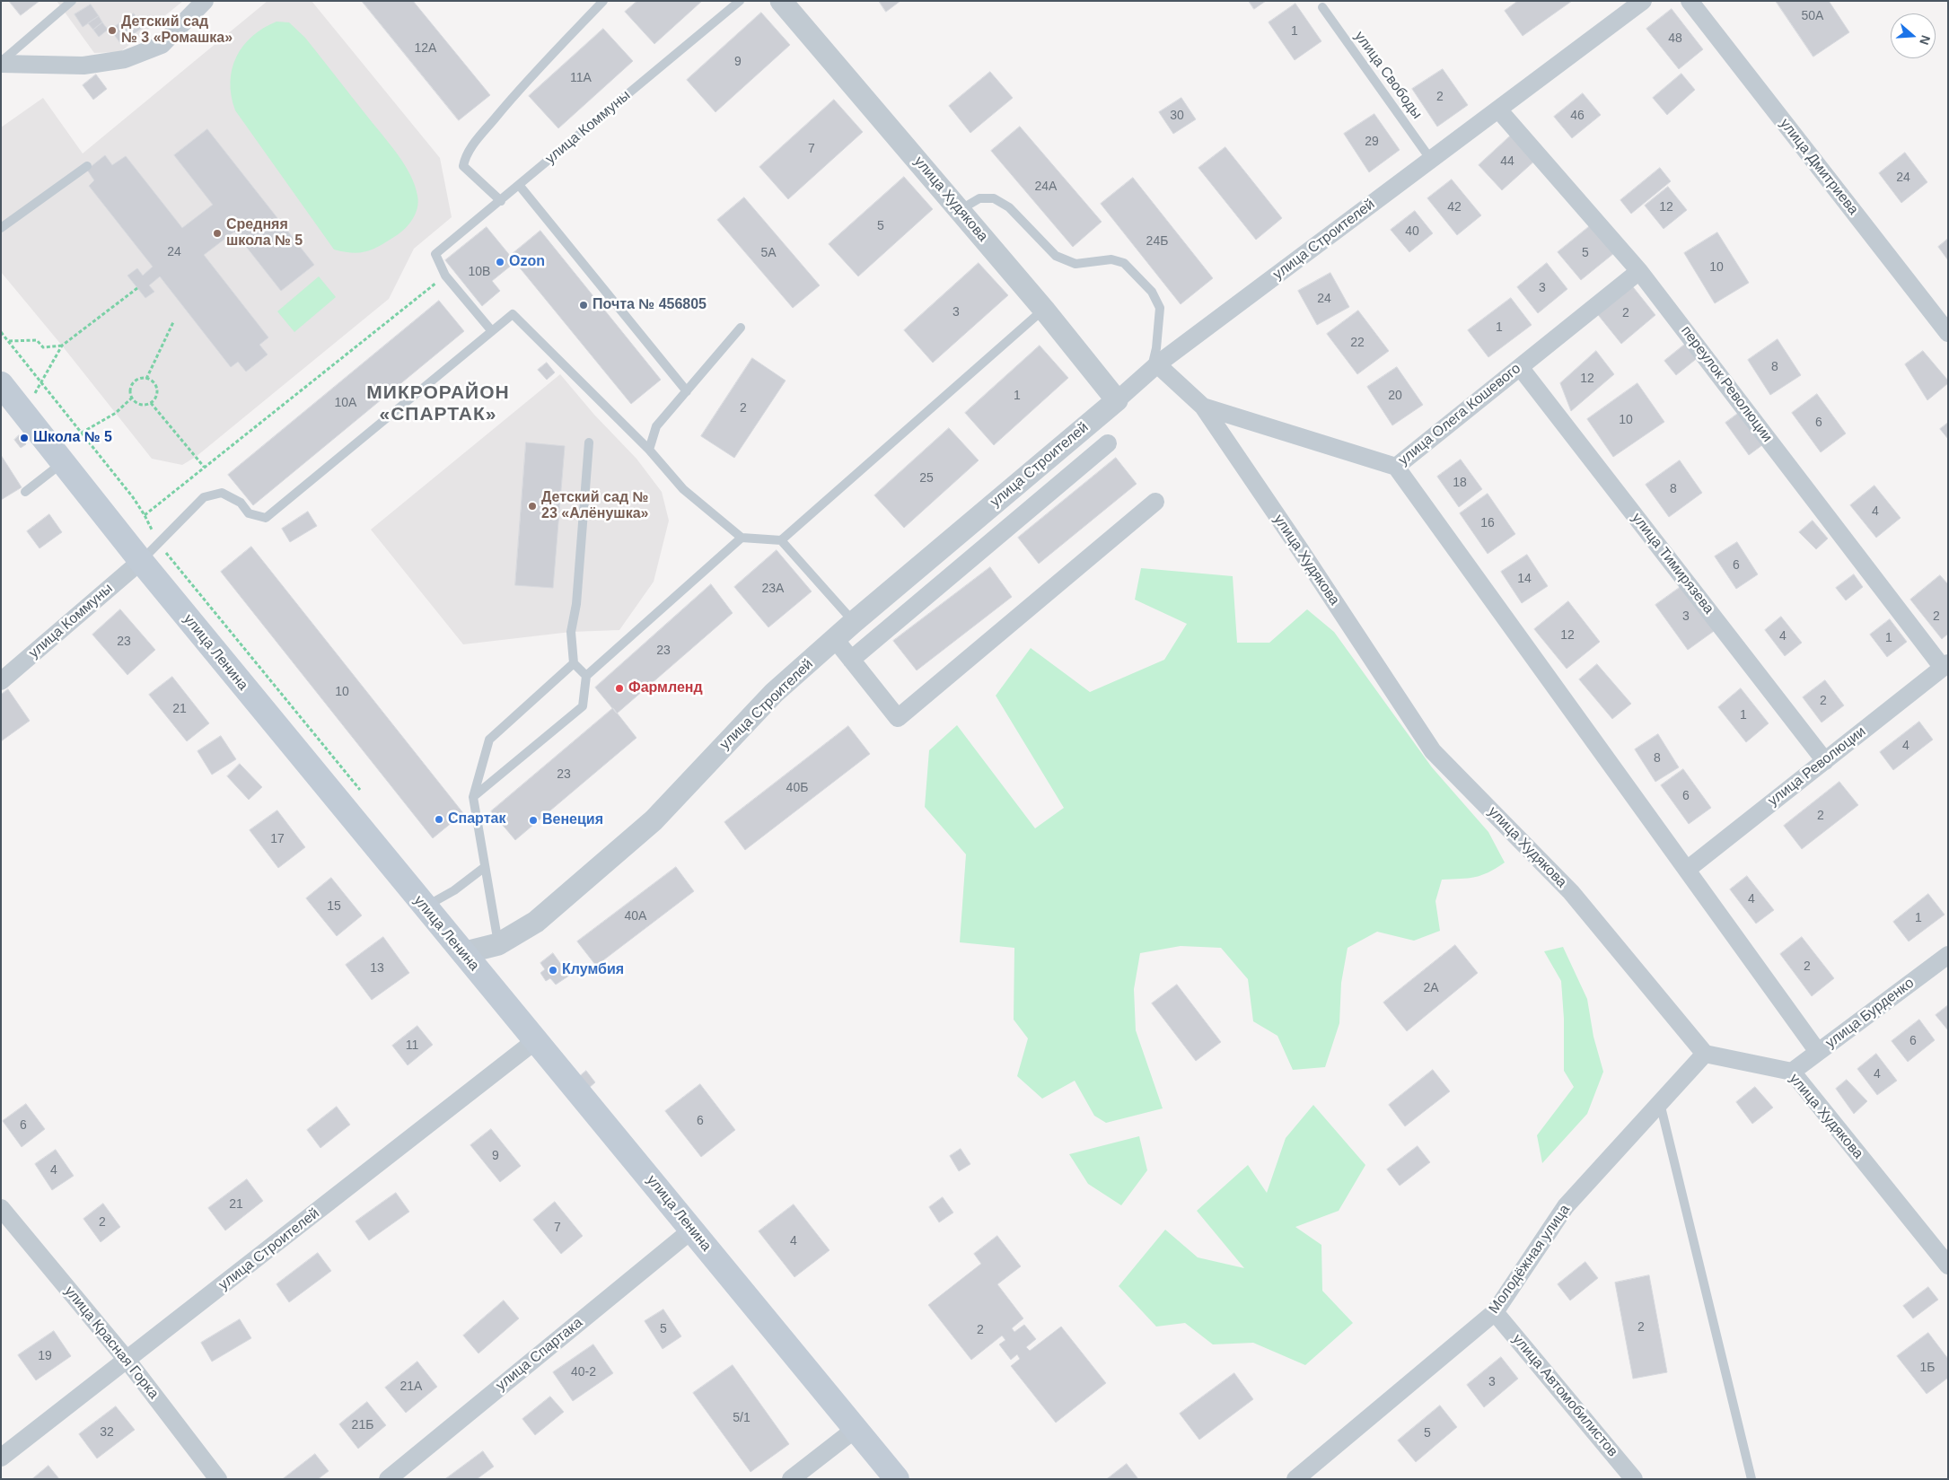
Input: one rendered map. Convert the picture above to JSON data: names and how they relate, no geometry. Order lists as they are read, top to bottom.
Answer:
{
  "streets": {
    "main road": ["улица Ленина"],
    "street": [
      "улица Коммуны",
      "улица Дмитриева",
      "улица Худякова",
      "улица Строителей",
      "переулок Революции",
      "улица Олега Кошевого",
      "улица Тимирязева",
      "улица Революции",
      "улица Бурденко",
      "Молодёжная улица",
      "улица Красная Горка",
      "улица Спартака",
      "улица Автомобилистов"
    ],
    "lane": ["улица Свободы"]
  },
  "crossings": [
    ["улица Свободы", "улица Строителей"],
    ["улица Коммуны", "улица Ленина"],
    ["улица Худякова", "улица Строителей"],
    ["улица Худякова", "улица Олега Кошевого"],
    ["улица Худякова", "улица Бурденко"],
    ["улица Худякова", "Молодёжная улица"],
    ["улица Строителей", "переулок Революции"],
    ["улица Строителей", "улица Ленина"],
    ["улица Строителей", "улица Красная Горка"],
    ["переулок Революции", "улица Олега Кошевого"],
    ["переулок Революции", "улица Революции"],
    ["улица Олега Кошевого", "улица Тимирязева"],
    ["улица Тимирязева", "улица Революции"],
    ["улица Ленина", "улица Спартака"],
    ["Молодёжная улица", "улица Автомобилистов"]
  ],
  "districts": ["МИКРОРАЙОН «СПАРТАК»"],
  "places": [
    "Детский сад № 3 «Ромашка»",
    "Средняя школа № 5",
    "Ozon",
    "Почта № 456805",
    "Школа № 5",
    "Детский сад № 23 «Алёнушка»",
    "Фармленд",
    "Спартак",
    "Венеция",
    "Клумбия"
  ],
  "house_numbers": [
    "50А",
    "1",
    "48",
    "12А",
    "9",
    "11А",
    "2",
    "30",
    "46",
    "29",
    "7",
    "44",
    "24",
    "24А",
    "42",
    "12",
    "5",
    "40",
    "24Б",
    "24",
    "5А",
    "5",
    "10",
    "10В",
    "3",
    "24",
    "3",
    "2",
    "1",
    "22",
    "8",
    "12",
    "1",
    "20",
    "10А",
    "2",
    "10",
    "6",
    "25",
    "18",
    "8",
    "4",
    "16",
    "6",
    "14",
    "23А",
    "3",
    "2",
    "12",
    "4",
    "1",
    "23",
    "23",
    "10",
    "2",
    "21",
    "1",
    "4",
    "8",
    "23",
    "40Б",
    "6",
    "2",
    "17",
    "4",
    "15",
    "40А",
    "1",
    "2",
    "13",
    "2А",
    "6",
    "11",
    "4",
    "6",
    "6",
    "9",
    "4",
    "21",
    "2",
    "7",
    "4",
    "2",
    "5",
    "2",
    "19",
    "1Б",
    "40-2",
    "3",
    "21А",
    "5/1",
    "21Б",
    "32",
    "5"
  ],
  "north": "right"
}
